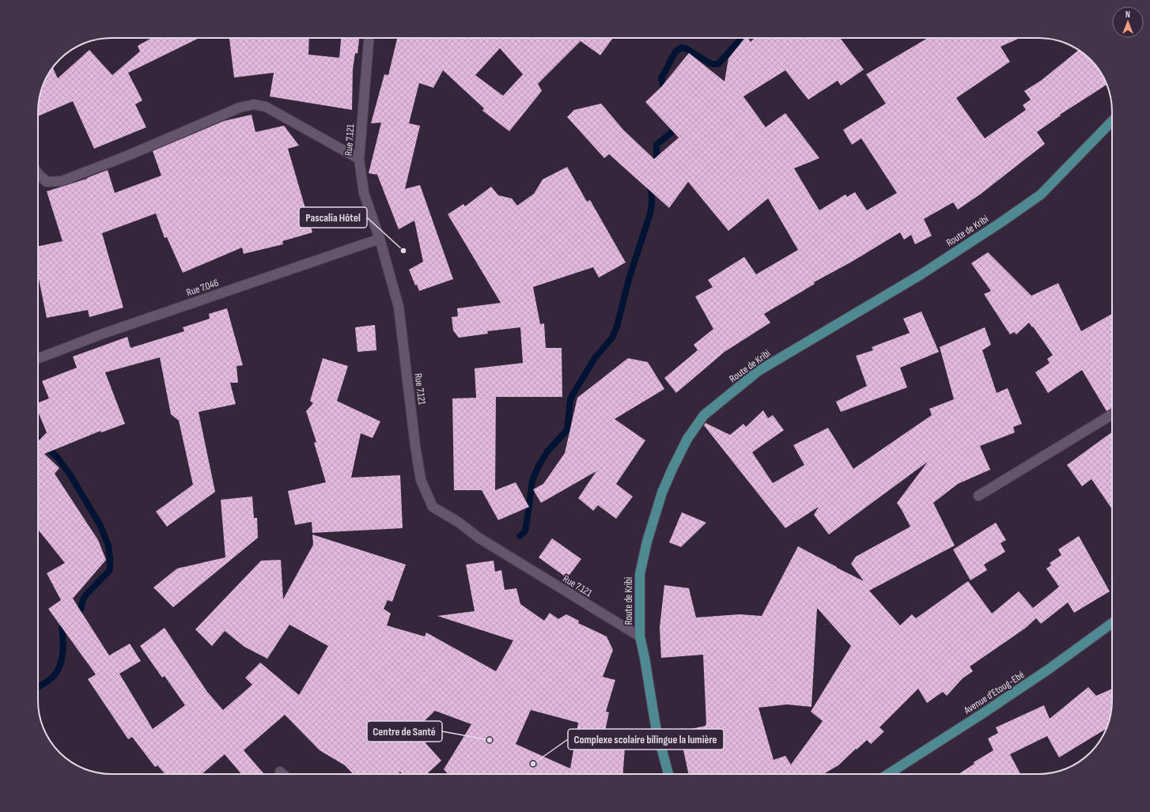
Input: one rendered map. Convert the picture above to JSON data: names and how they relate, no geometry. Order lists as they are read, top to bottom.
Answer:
{
  "streets": {
    "main road": ["Route de Kribi", "Avenue d'Etoug-Ebé"],
    "street": ["Rue 7.121", "Rue 7.046"]
  },
  "crossings": [
    ["Rue 7.121", "Route de Kribi"],
    ["Rue 7.121", "Rue 7.046"]
  ],
  "places": ["Pascalia Hôtel", "Centre de Santé", "Complexe scolaire bilingue la lumière"],
  "north": "top"
}
